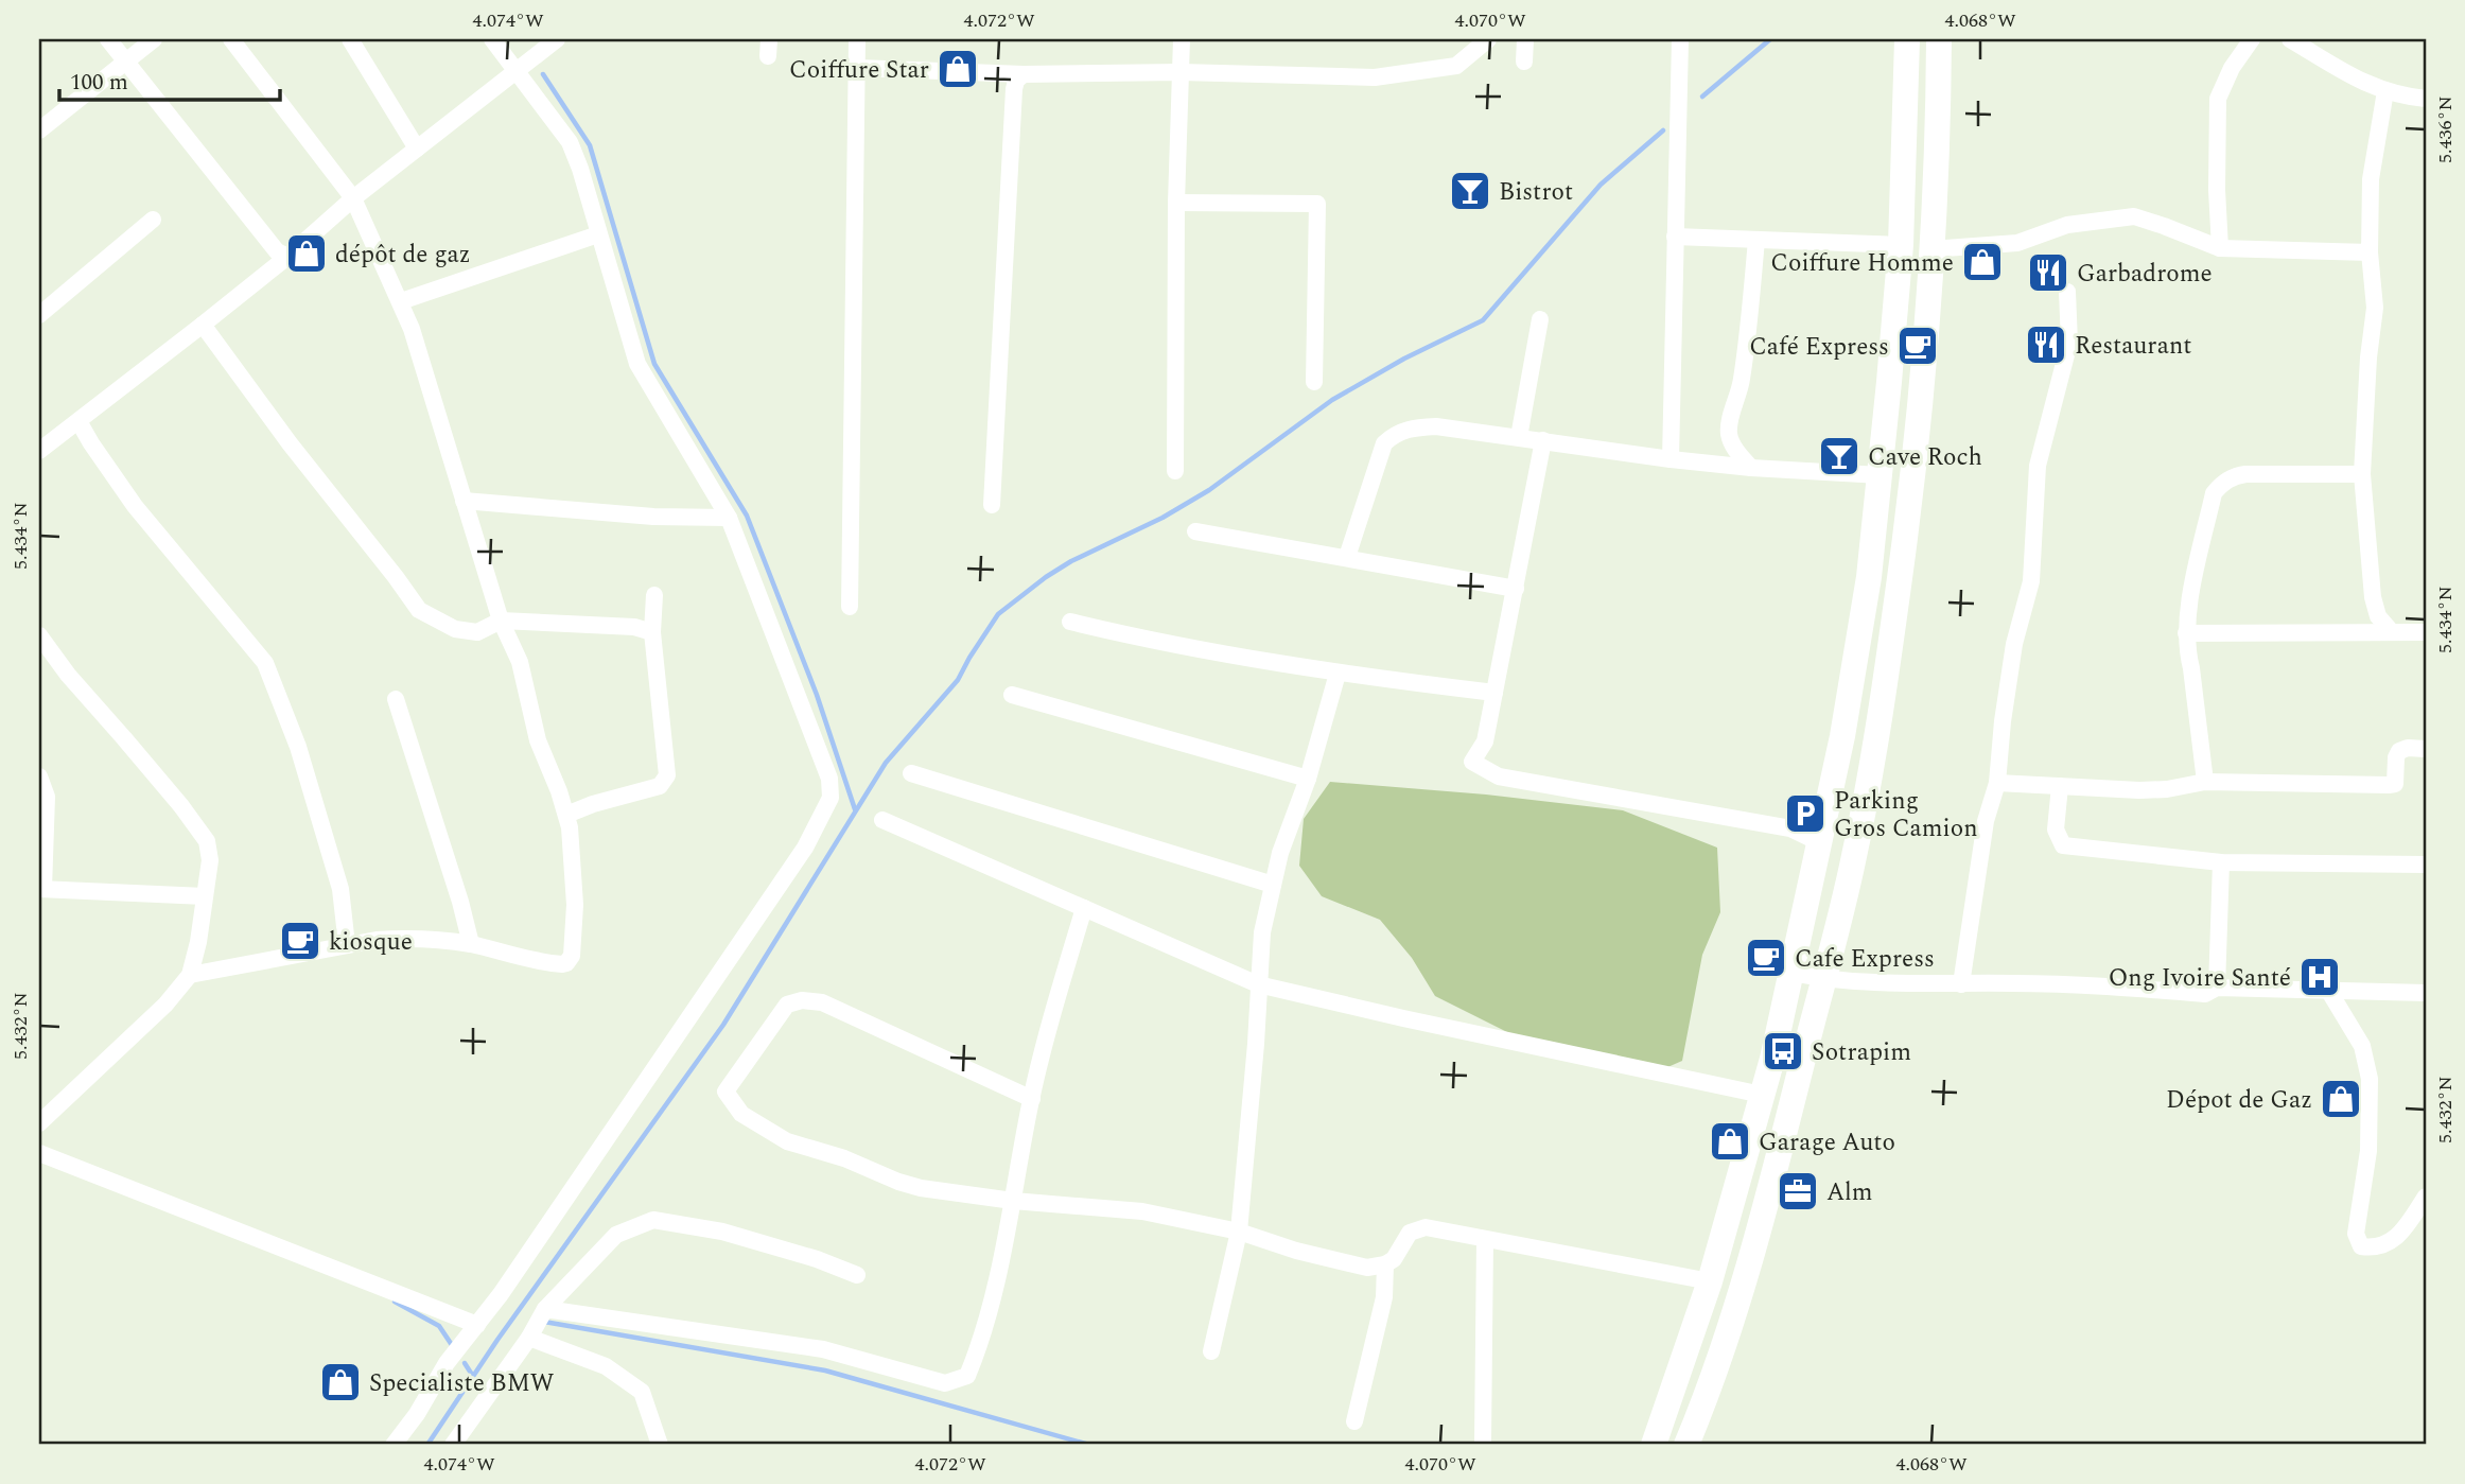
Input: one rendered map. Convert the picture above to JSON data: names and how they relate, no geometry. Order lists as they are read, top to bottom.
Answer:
{
  "places": {
    "shop": [
      "Coiffure Star",
      "dépôt de gaz",
      "Coiffure Homme",
      "Dépot de Gaz",
      "Garage Auto",
      "Specialiste BMW"
    ],
    "bar": ["Bistrot", "Cave Roch"],
    "restaurant": ["Garbadrome", "Restaurant"],
    "cafe": ["Café Express", "kiosque", "Cafe Express"],
    "parking": ["Parking Gros Camion"],
    "hospital": ["Ong Ivoire Santé"],
    "bus stop": ["Sotrapim"],
    "office": ["Alm"]
  },
  "scale_bar": "100 m",
  "coordinates": [
    "4.074°W",
    "4.072°W",
    "4.070°W",
    "4.068°W",
    "5.436°N",
    "5.434°N",
    "5.432°N"
  ]
}
